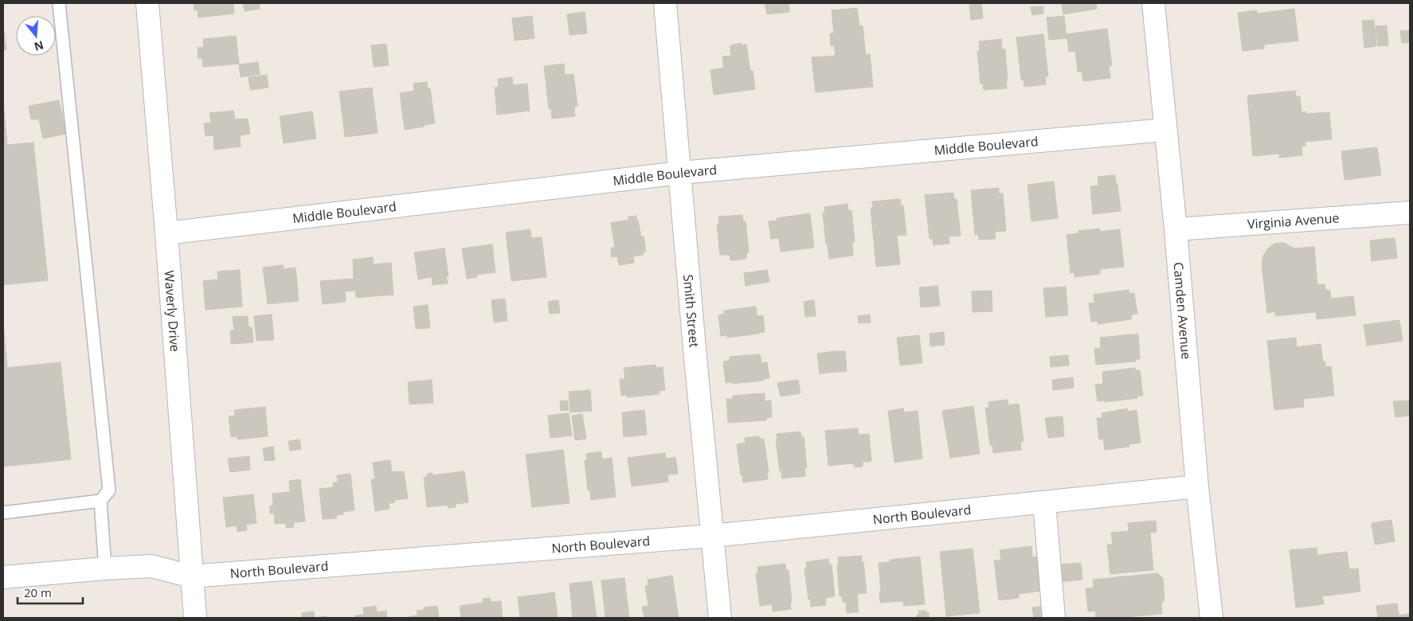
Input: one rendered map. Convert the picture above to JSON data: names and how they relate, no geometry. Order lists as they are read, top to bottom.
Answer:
{
  "streets": {
    "street": [
      "Middle Boulevard",
      "Virginia Avenue",
      "Waverly Drive",
      "Smith Street",
      "Camden Avenue",
      "North Boulevard"
    ]
  },
  "crossings": [
    ["Middle Boulevard", "Waverly Drive"],
    ["Middle Boulevard", "Smith Street"],
    ["Middle Boulevard", "Camden Avenue"],
    ["Virginia Avenue", "Camden Avenue"],
    ["Waverly Drive", "North Boulevard"],
    ["Smith Street", "North Boulevard"],
    ["Camden Avenue", "North Boulevard"]
  ],
  "scale_bar": "20 m",
  "north": "bottom"
}
